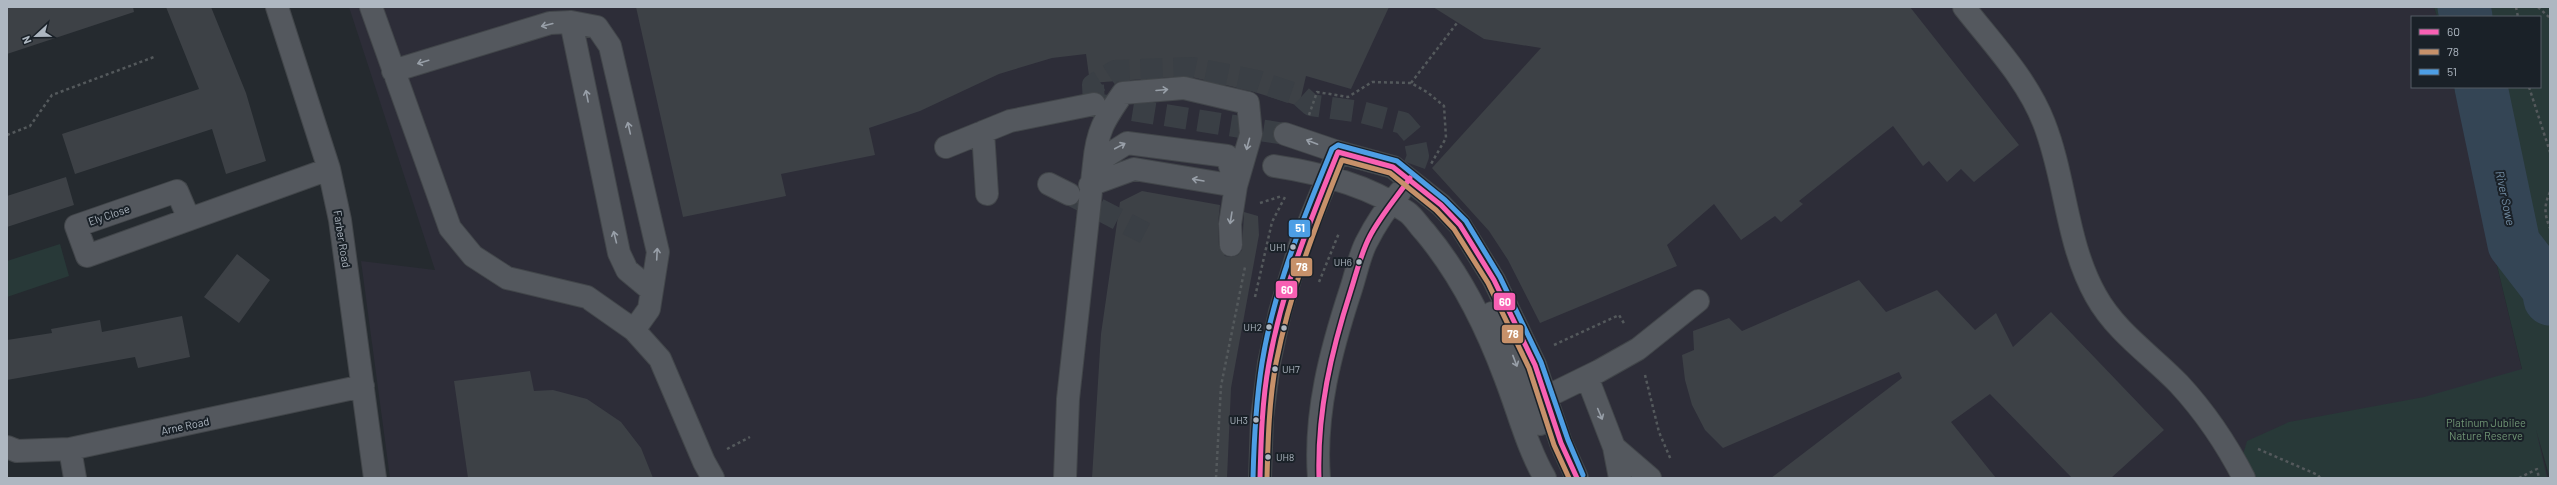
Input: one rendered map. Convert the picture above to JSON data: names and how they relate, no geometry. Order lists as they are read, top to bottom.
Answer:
{
  "streets": {
    "street": ["Farber Road", "Arne Road"]
  },
  "crossings": [
    ["Farber Road", "Arne Road"]
  ],
  "water": ["River Sowe"],
  "parks": ["Platinum Jubilee Nature Reserve"],
  "places": [
    "UH1",
    "UH6",
    "UH2",
    "UH7",
    "UH3",
    "UH8"
  ],
  "lines": ["transit line 51", "transit line 60", "transit line 78"],
  "legend": ["60", "78", "51"],
  "north": "left"
}
